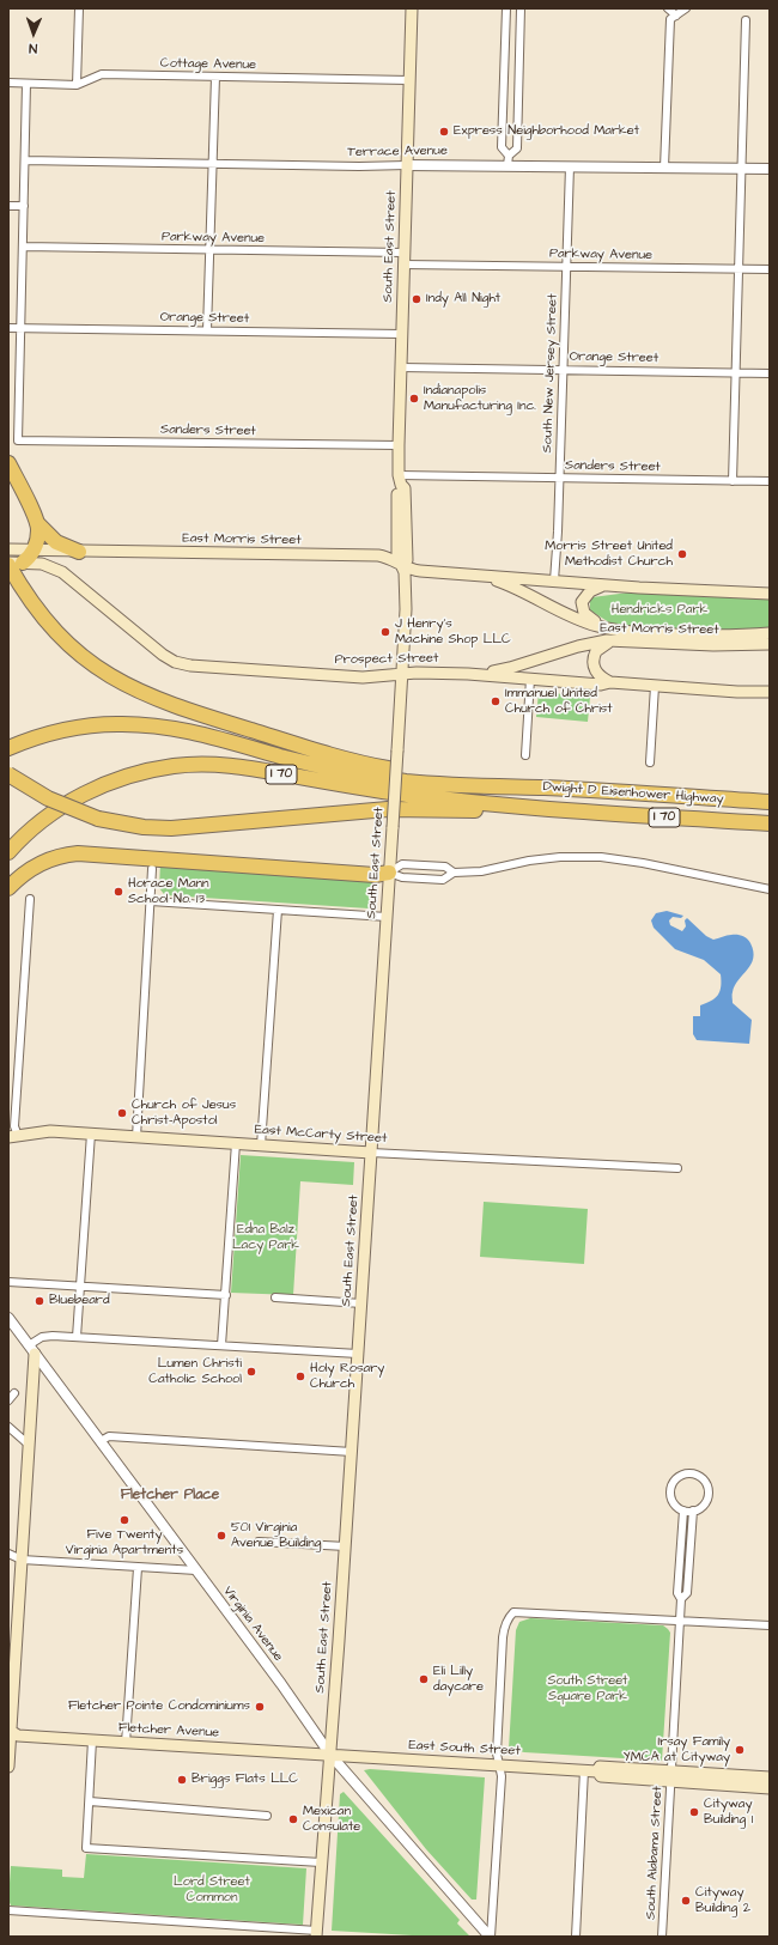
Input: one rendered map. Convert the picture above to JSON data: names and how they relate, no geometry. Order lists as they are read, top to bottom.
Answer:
{
  "streets": {
    "highway": ["I 70", "Dwight D Eisenhower Highway"],
    "main road": [
      "South East Street",
      "East Morris Street",
      "Prospect Street",
      "East McCarty Street",
      "Fletcher Avenue",
      "East South Street"
    ],
    "street": [
      "Cottage Avenue",
      "Terrace Avenue",
      "Parkway Avenue",
      "Orange Street",
      "South New Jersey Street",
      "Sanders Street",
      "Virginia Avenue",
      "South Alabama Street"
    ]
  },
  "crossings": [
    ["Cottage Avenue", "South East Street"],
    ["Terrace Avenue", "South East Street"],
    ["Terrace Avenue", "South New Jersey Street"],
    ["Parkway Avenue", "South East Street"],
    ["Parkway Avenue", "South New Jersey Street"],
    ["South East Street", "Orange Street"],
    ["South East Street", "Sanders Street"],
    ["South East Street", "East Morris Street"],
    ["South East Street", "Prospect Street"],
    ["South East Street", "East McCarty Street"],
    ["South East Street", "Virginia Avenue"],
    ["South East Street", "Fletcher Avenue"],
    ["South East Street", "East South Street"],
    ["Orange Street", "South New Jersey Street"],
    ["Orange Street", "Sanders Street"],
    ["South New Jersey Street", "Sanders Street"],
    ["South New Jersey Street", "East Morris Street"],
    ["East Morris Street", "Prospect Street"],
    ["I 70", "Dwight D Eisenhower Highway"],
    ["Virginia Avenue", "Fletcher Avenue"],
    ["Virginia Avenue", "East South Street"],
    ["Fletcher Avenue", "East South Street"],
    ["East South Street", "South Alabama Street"]
  ],
  "districts": ["Fletcher Place"],
  "parks": [
    "Hendricks Park",
    "Edna Balz Lacy Park",
    "South Street Square Park",
    "Lord Street Common"
  ],
  "places": [
    "Express Neighborhood Market",
    "Indy All Night",
    "Indianapolis Manufacturing Inc.",
    "Morris Street United Methodist Church",
    "J Henry's Machine Shop LLC",
    "Immanuel United Church of Christ",
    "Horace Mann School No. 13",
    "Church of Jesus Christ-Apostol",
    "Bluebeard",
    "Lumen Christi Catholic School",
    "Holy Rosary Church",
    "Five Twenty Virginia Apartments",
    "501 Virginia Avenue Building",
    "Eli Lilly daycare",
    "Fletcher Pointe Condominiums",
    "Irsay Family YMCA at Cityway",
    "Briggs Flats LLC",
    "Cityway Building 1",
    "Mexican Consulate",
    "Cityway Building 2"
  ],
  "north": "bottom"
}
